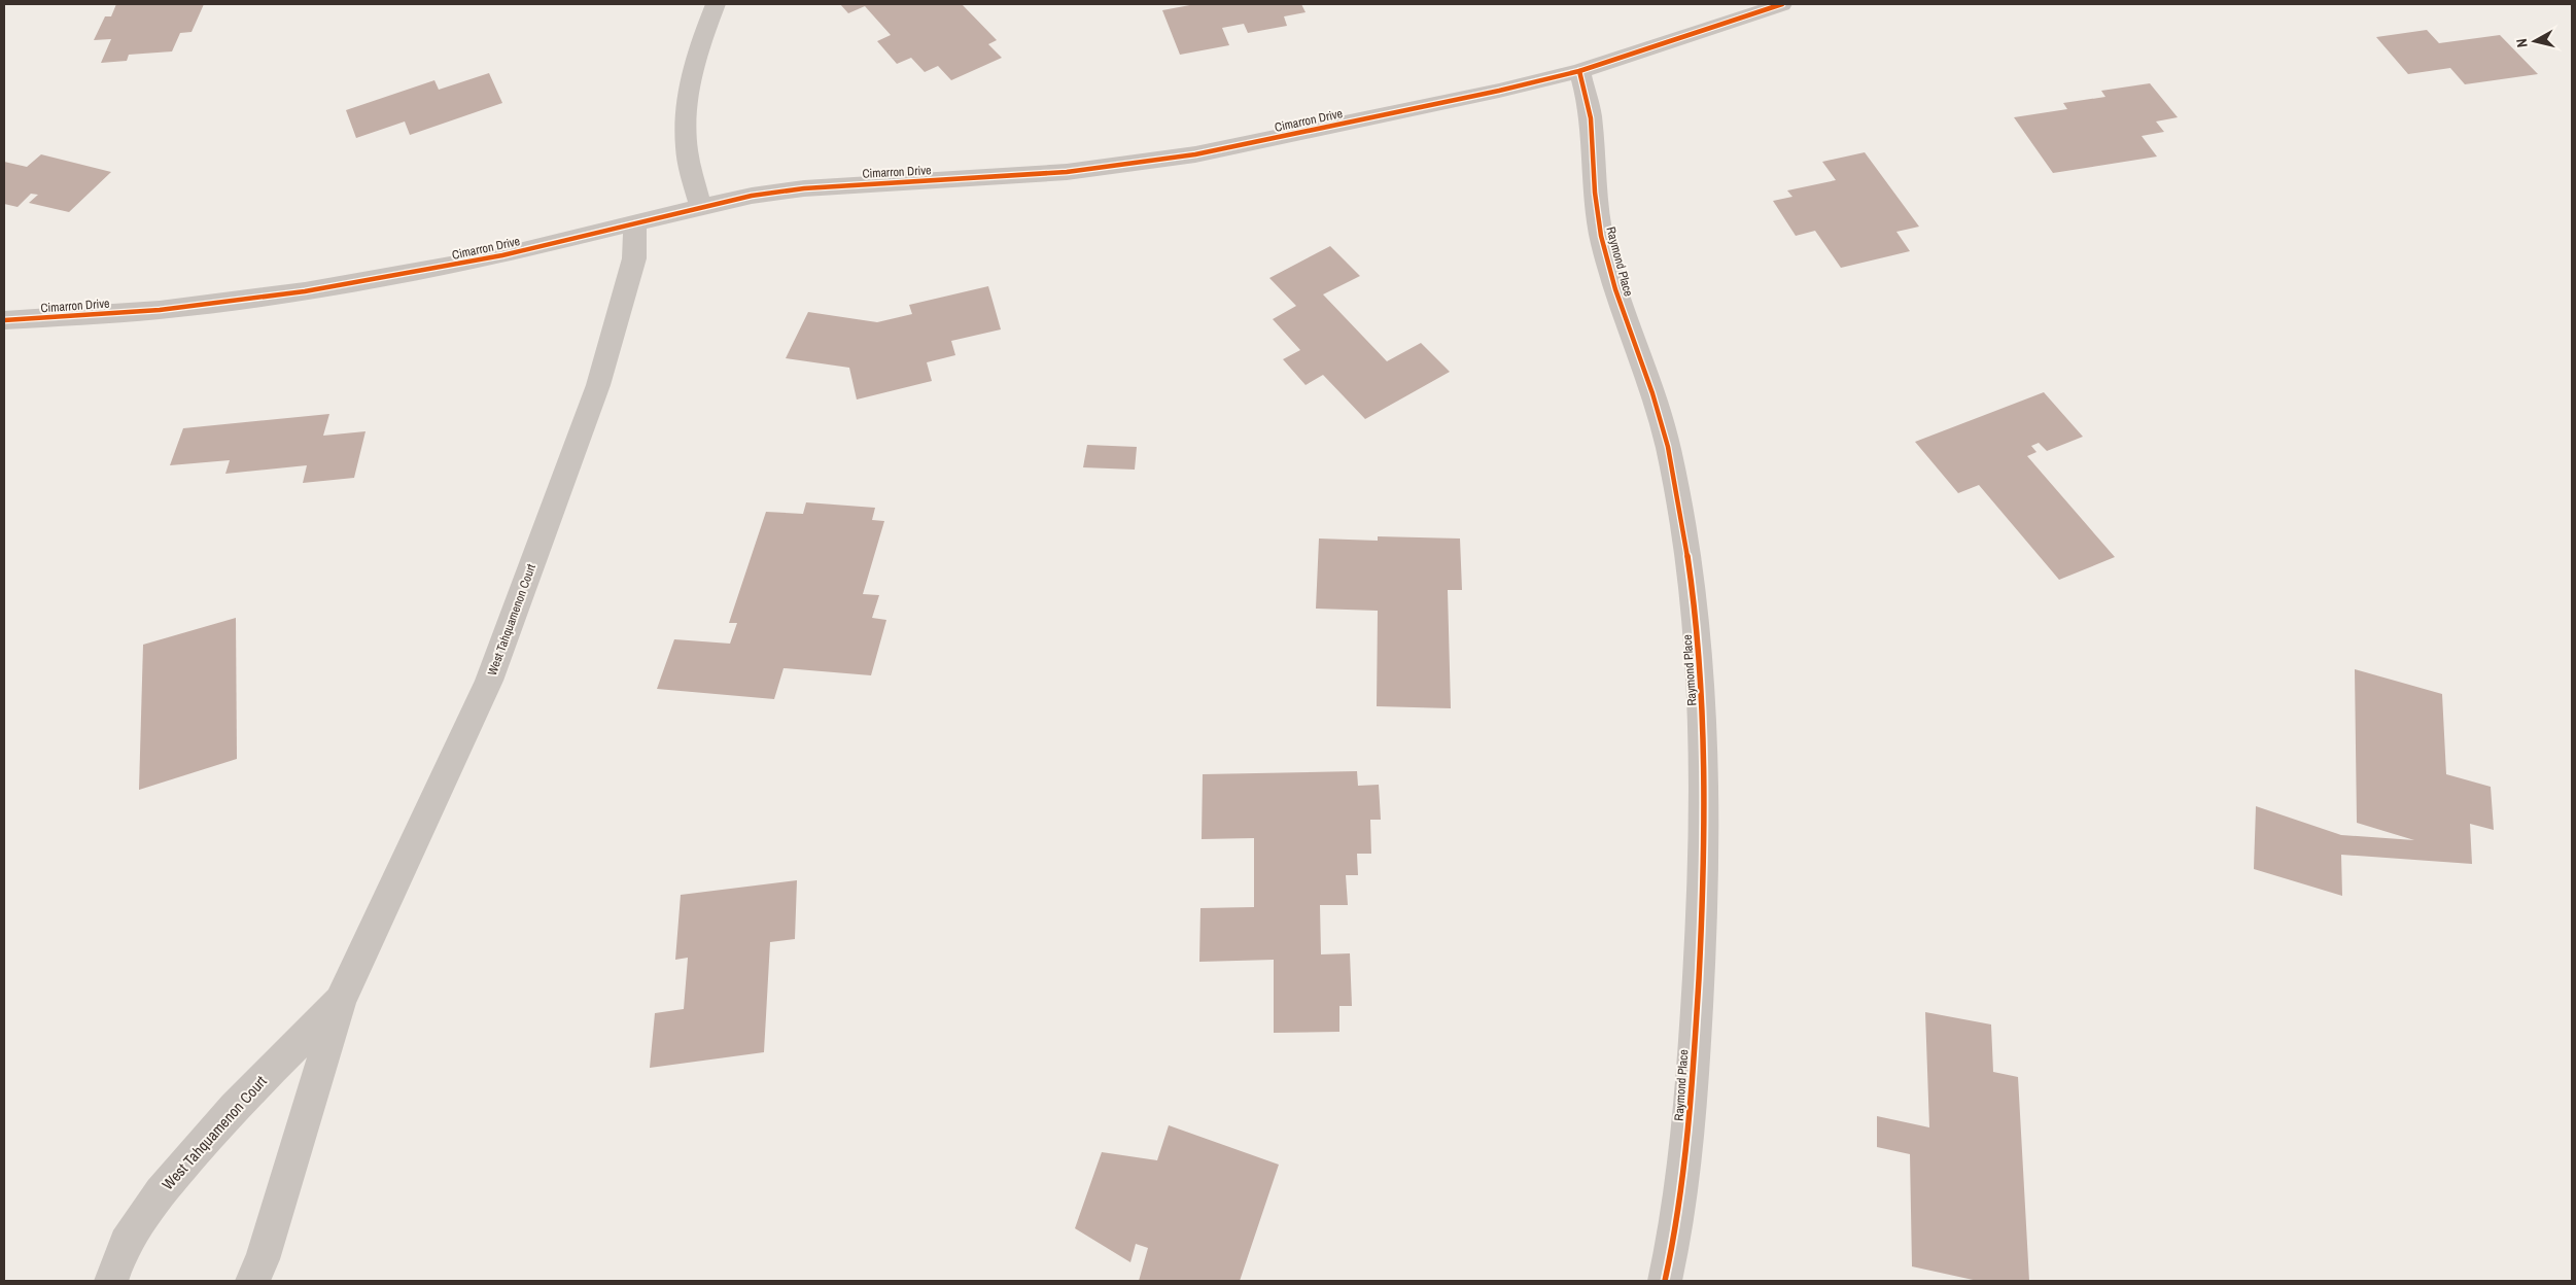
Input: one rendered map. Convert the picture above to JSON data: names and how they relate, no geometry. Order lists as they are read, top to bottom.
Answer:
{
  "streets": {
    "street": ["Cimarron Drive", "Raymond Place", "West Tahquamenon Court"]
  },
  "crossings": [
    ["Cimarron Drive", "Raymond Place"],
    ["Cimarron Drive", "West Tahquamenon Court"]
  ],
  "north": "left"
}
